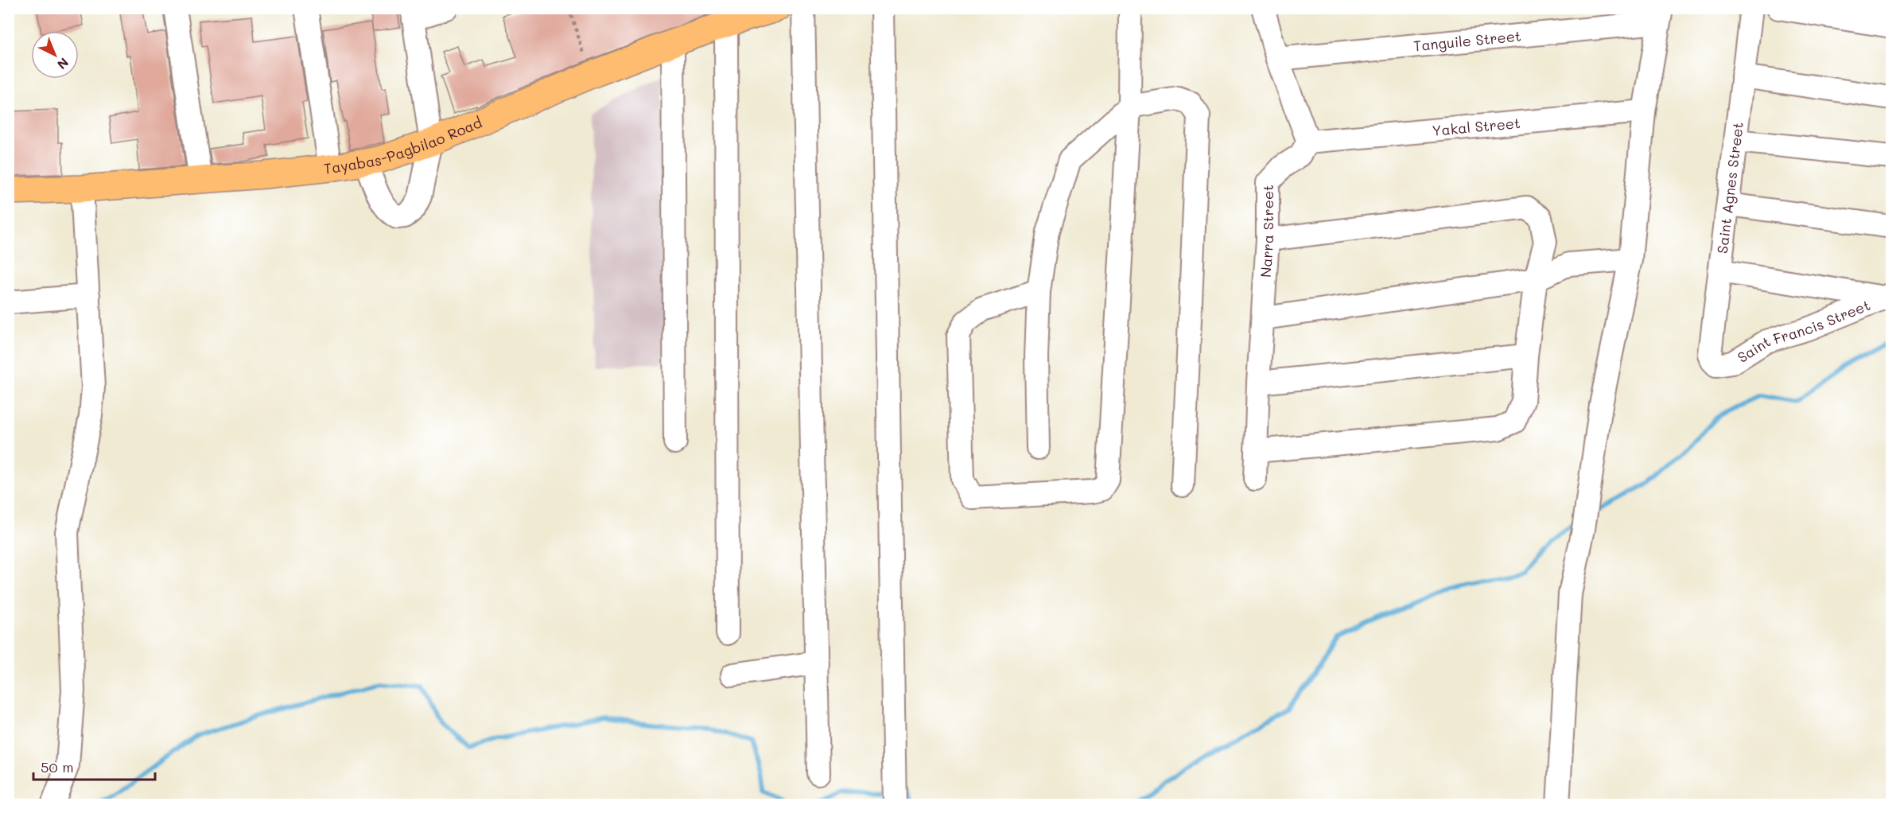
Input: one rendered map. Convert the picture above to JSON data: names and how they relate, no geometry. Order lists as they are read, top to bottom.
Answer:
{
  "streets": {
    "main road": ["Tayabas-Pagbilao Road"],
    "street": [
      "Tanguile Street",
      "Yakal Street",
      "Saint Agnes Street",
      "Narra Street",
      "Saint Francis Street"
    ]
  },
  "crossings": [
    ["Yakal Street", "Narra Street"],
    ["Saint Agnes Street", "Saint Francis Street"]
  ],
  "scale_bar": "50 m",
  "north": "bottom right"
}
